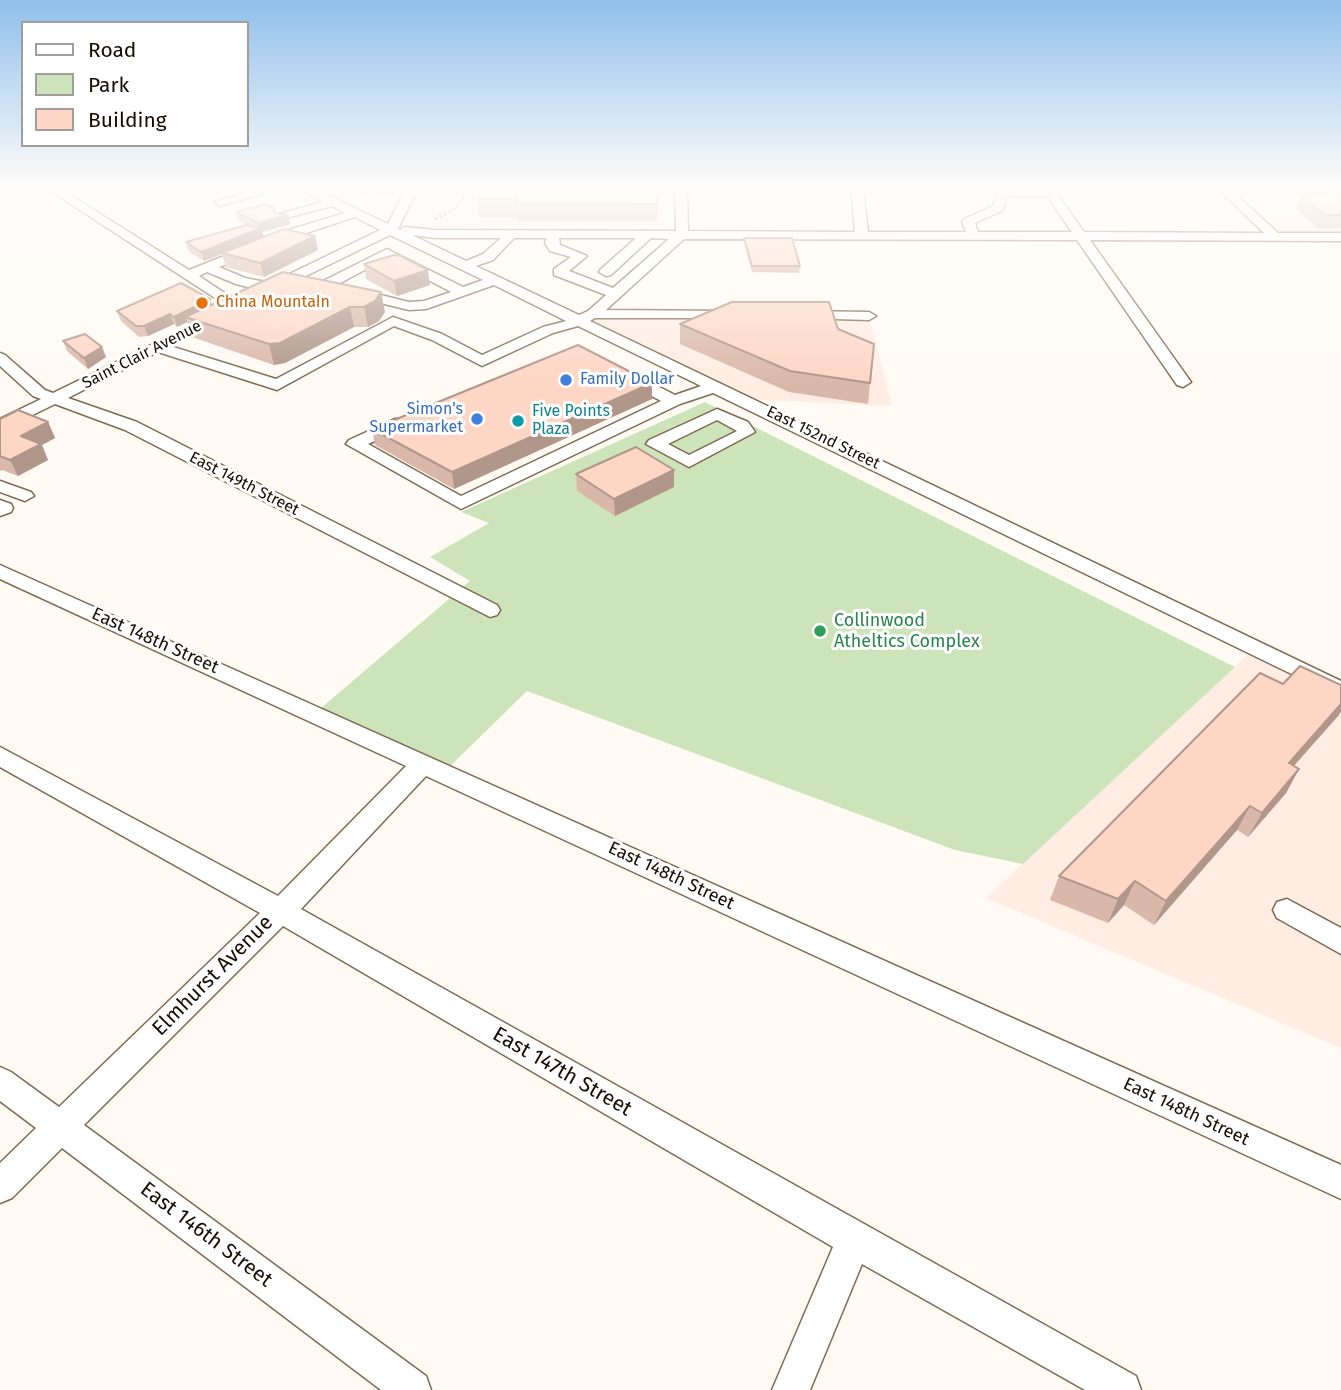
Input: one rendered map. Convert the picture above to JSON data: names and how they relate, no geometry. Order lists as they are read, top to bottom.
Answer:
{
  "streets": {
    "street": [
      "Saint Clair Avenue",
      "East 152nd Street",
      "East 149th Street",
      "East 148th Street",
      "Elmhurst Avenue",
      "East 147th Street",
      "East 146th Street"
    ]
  },
  "crossings": [
    ["Saint Clair Avenue", "East 149th Street"],
    ["East 148th Street", "Elmhurst Avenue"],
    ["Elmhurst Avenue", "East 147th Street"],
    ["Elmhurst Avenue", "East 146th Street"]
  ],
  "places": [
    "China MountaIn",
    "Family Dollar",
    "Simon's Supermarket",
    "Five Points Plaza",
    "Collinwood Atheltics Complex"
  ],
  "legend": ["Road", "Park", "Building"]
}
